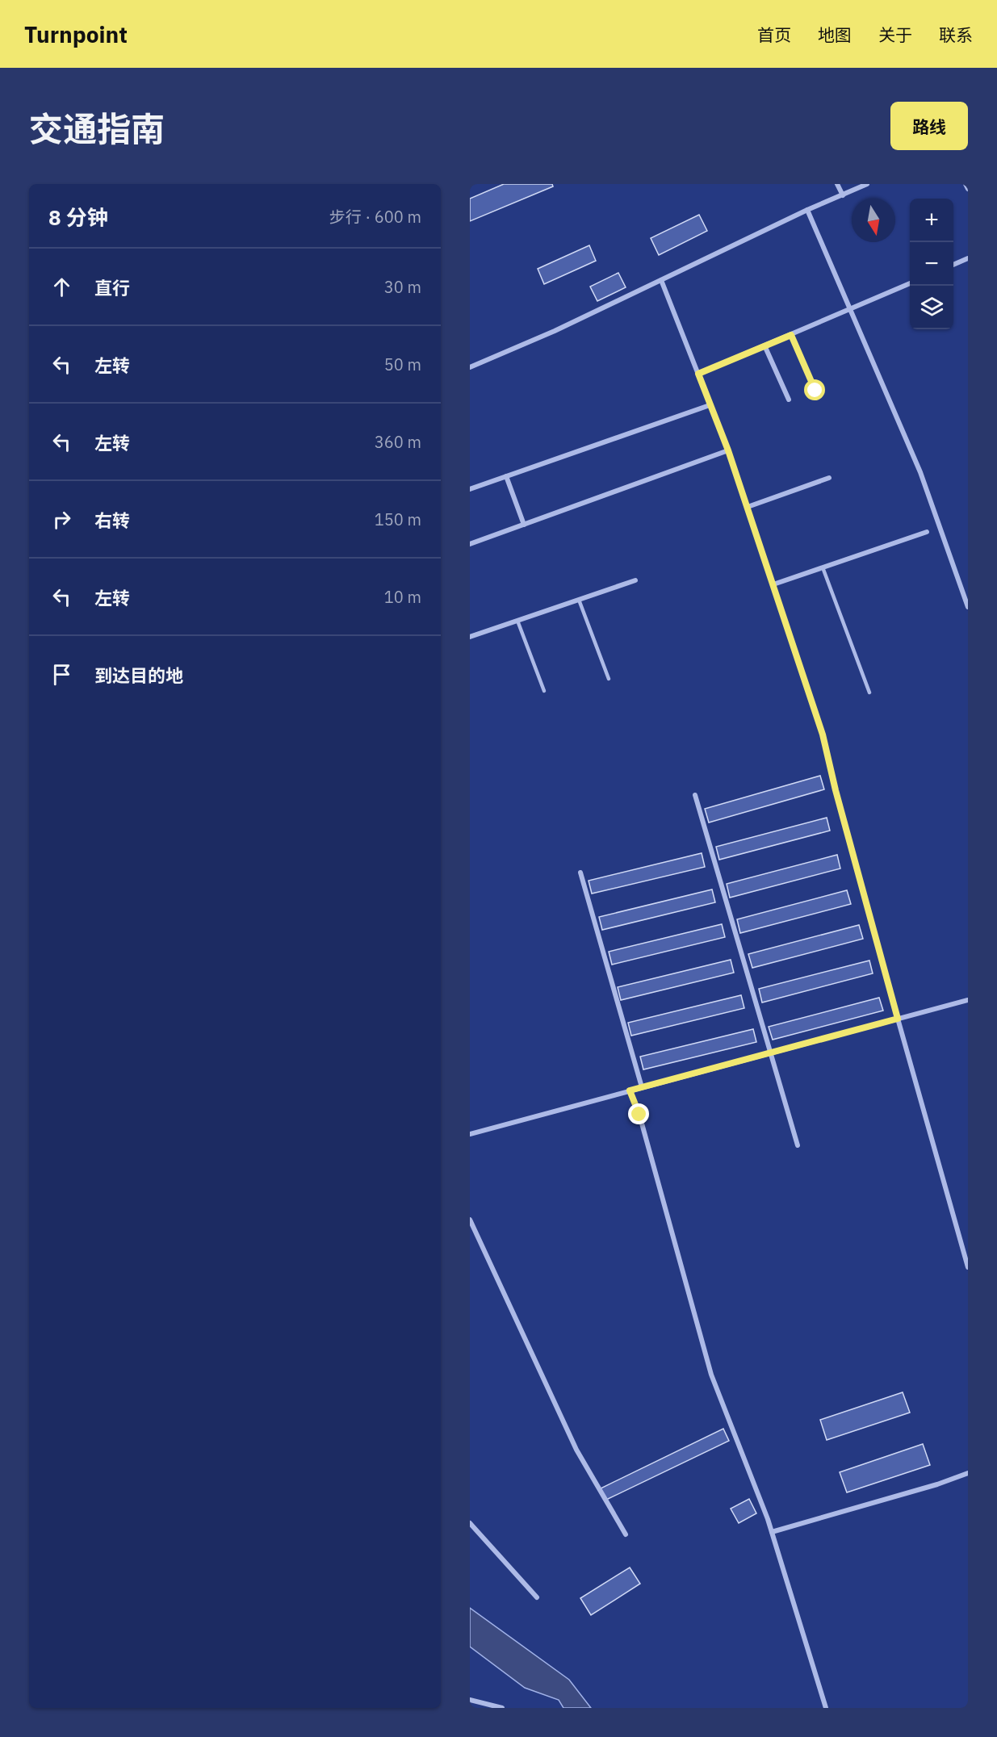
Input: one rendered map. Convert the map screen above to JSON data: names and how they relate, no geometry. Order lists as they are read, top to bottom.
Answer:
{
  "north": "bottom",
  "page": {
    "header": "Turnpoint",
    "nav": [
      "首页",
      "地图",
      "关于",
      "联系"
    ],
    "title": "交通指南",
    "buttons": "路线",
    "heading": ["8 分钟", "步行 · 600 m"],
    "map_buttons": ["+", "−"],
    "list": [
      ["直行", "30 m"],
      ["左转", "50 m"],
      ["左转", "360 m"],
      ["右转", "150 m"],
      ["左转", "10 m"],
      "到达目的地"
    ]
  }
}
